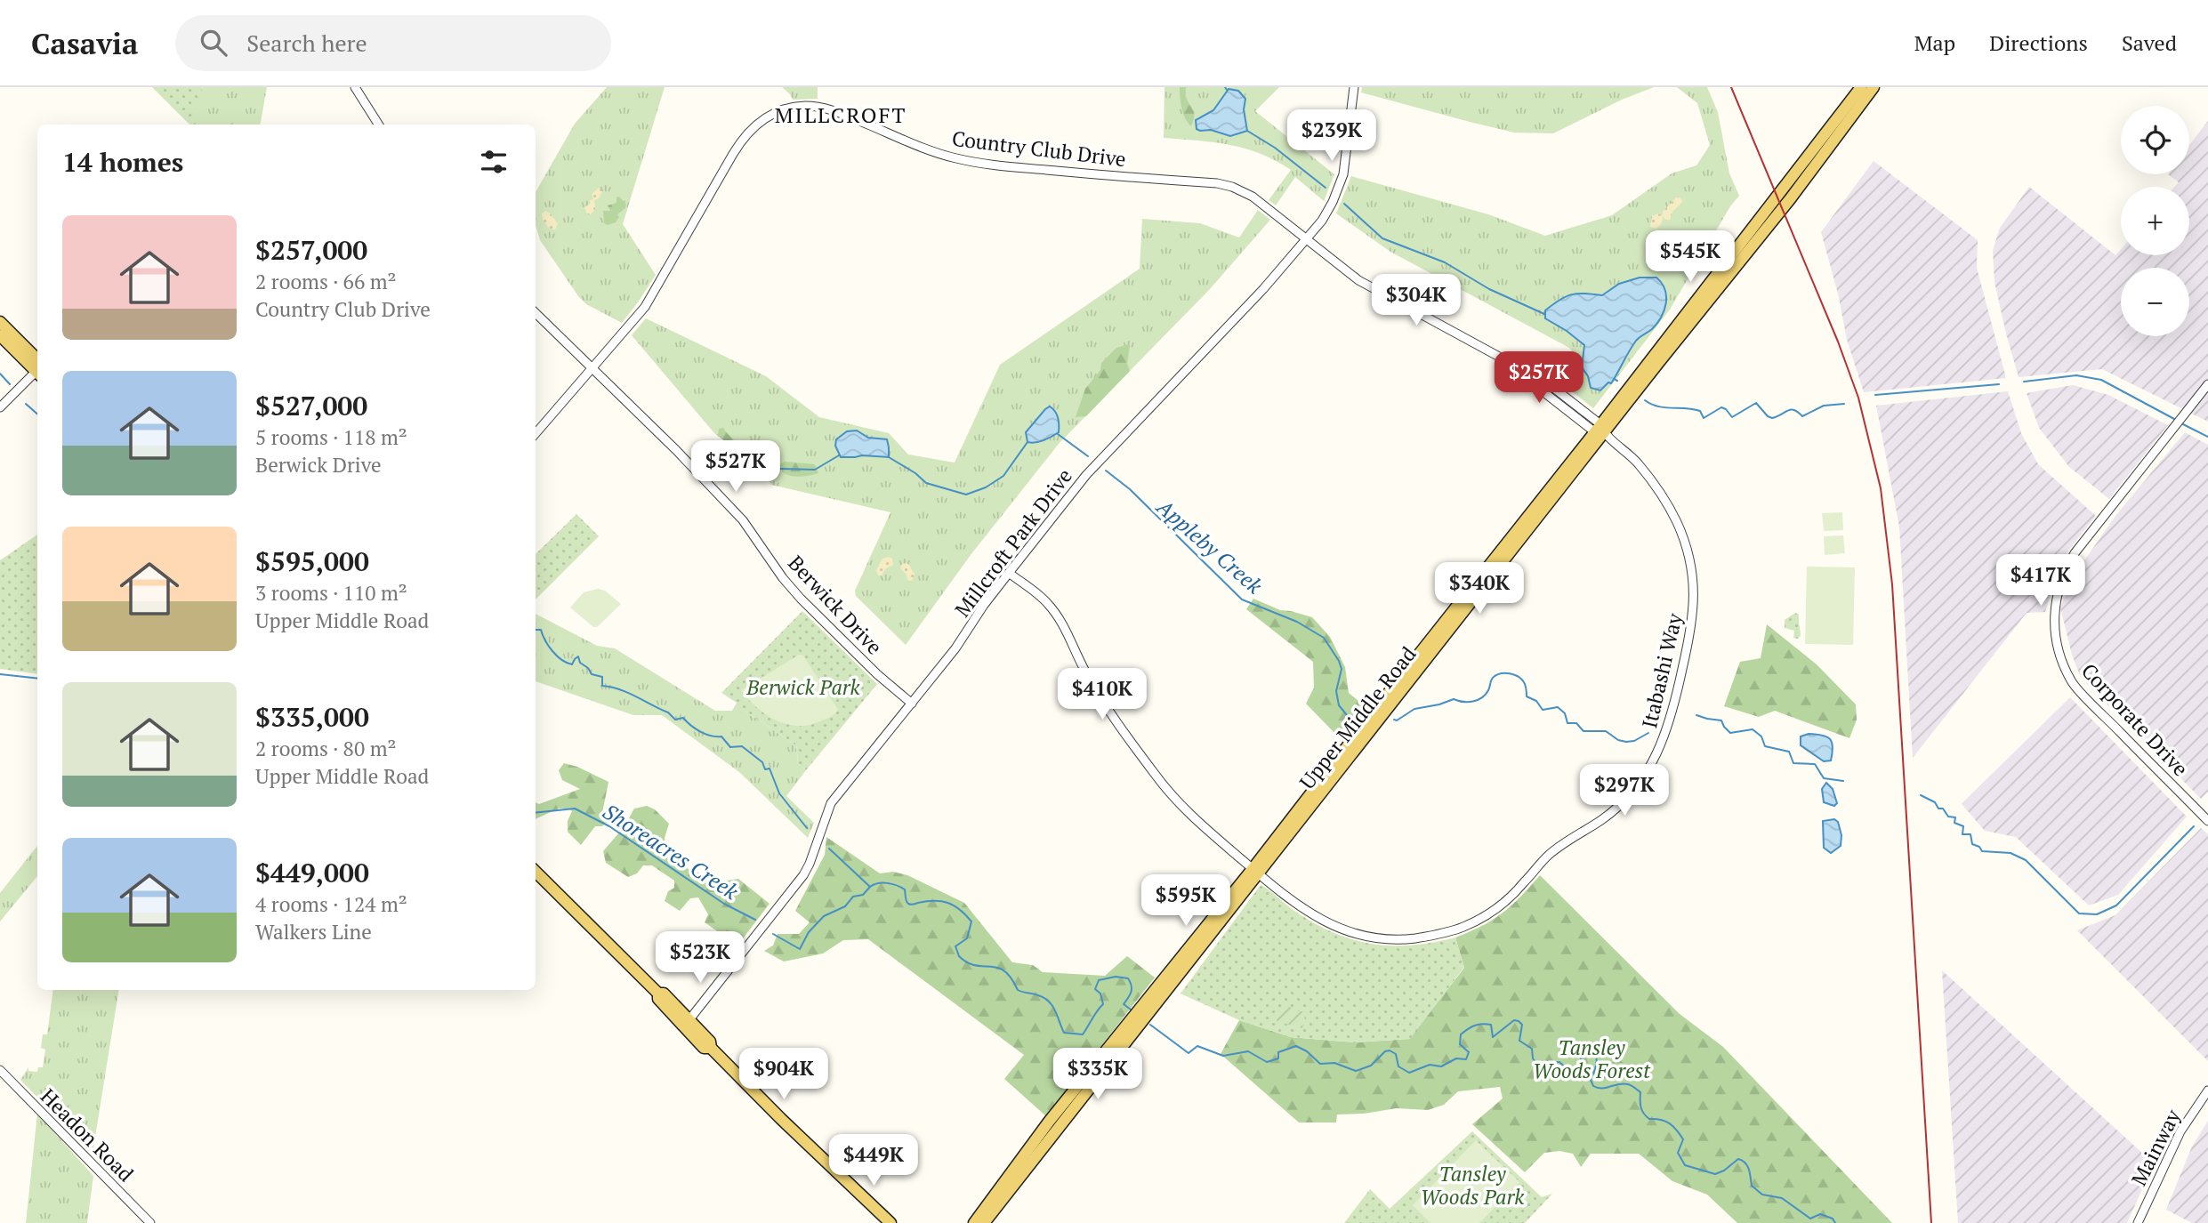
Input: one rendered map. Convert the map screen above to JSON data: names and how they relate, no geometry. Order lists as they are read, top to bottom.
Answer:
{
  "streets": {
    "main road": ["Upper Middle Road"],
    "street": [
      "Country Club Drive",
      "Millcroft Park Drive",
      "Berwick Drive",
      "Itabashi Way",
      "Corporate Drive",
      "Headon Road",
      "Mainway"
    ]
  },
  "crossings": [
    ["Country Club Drive", "Millcroft Park Drive"],
    ["Country Club Drive", "Berwick Drive"],
    ["Country Club Drive", "Itabashi Way"],
    ["Country Club Drive", "Upper Middle Road"],
    ["Millcroft Park Drive", "Berwick Drive"],
    ["Millcroft Park Drive", "Itabashi Way"],
    ["Itabashi Way", "Upper Middle Road"]
  ],
  "districts": ["MILLCROFT"],
  "water": ["Appleby Creek", "Shoreacres Creek"],
  "parks": ["Berwick Park", "Tansley Woods Forest", "Tansley Woods Park"],
  "page": {
    "header": "Casavia",
    "search": "Search here",
    "nav": ["Map", "Directions", "Saved"],
    "map_buttons": ["+", "−"],
    "price": [
      "$239K",
      "$545K",
      "$304K",
      "$257K",
      "$527K",
      "$417K",
      "$340K",
      "$410K",
      "$297K",
      "$595K",
      "$523K",
      "$904K",
      "$335K",
      "$449K"
    ],
    "heading": "14 homes",
    "list": [
      {
        "name": "$257,000",
        "note": "2 rooms · 66 m² · Country Club Drive"
      },
      {
        "name": "$527,000",
        "note": "5 rooms · 118 m² · Berwick Drive"
      },
      {
        "name": "$595,000",
        "note": "3 rooms · 110 m² · Upper Middle Road"
      },
      {
        "name": "$335,000",
        "note": "2 rooms · 80 m² · Upper Middle Road"
      },
      {
        "name": "$449,000",
        "note": "4 rooms · 124 m² · Walkers Line"
      }
    ]
  }
}
